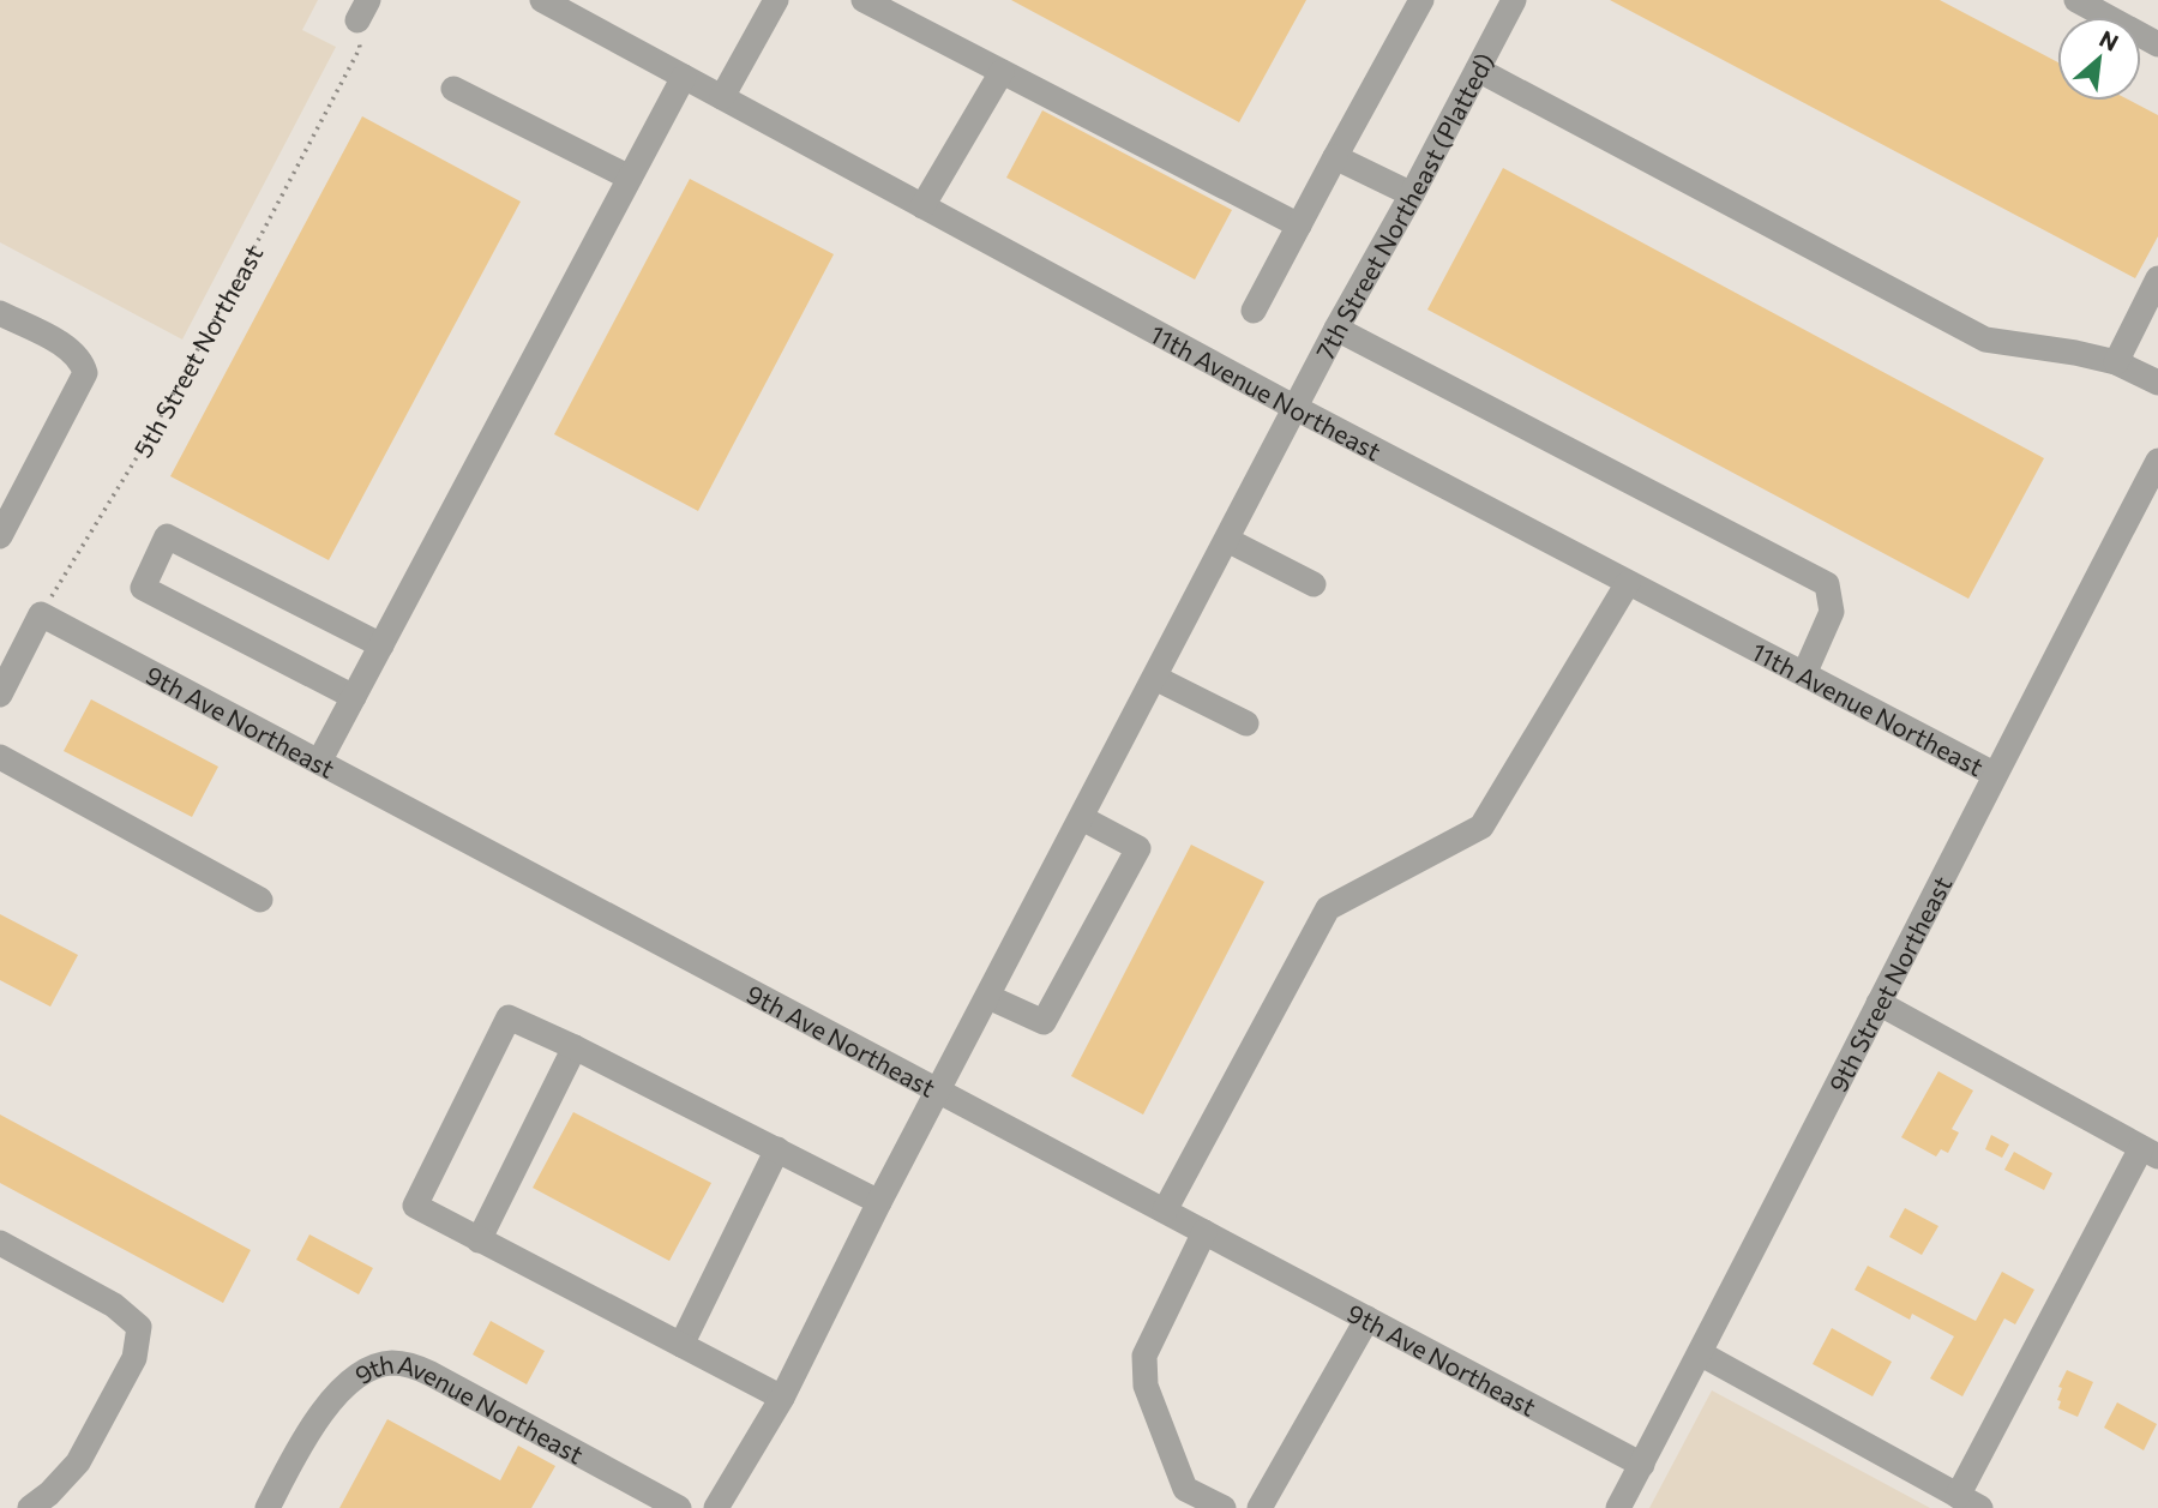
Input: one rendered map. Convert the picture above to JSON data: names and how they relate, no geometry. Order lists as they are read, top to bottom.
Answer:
{
  "streets": {
    "street": [
      "7th Street Northeast (Platted)",
      "11th Avenue Northeast",
      "9th Ave Northeast",
      "9th Street Northeast",
      "9th Avenue Northeast"
    ],
    "path": ["5th Street Northeast"]
  },
  "crossings": [
    ["7th Street Northeast (Platted)", "11th Avenue Northeast"],
    ["7th Street Northeast (Platted)", "9th Ave Northeast"],
    ["5th Street Northeast", "9th Ave Northeast"],
    ["11th Avenue Northeast", "9th Street Northeast"],
    ["9th Ave Northeast", "9th Street Northeast"]
  ],
  "north": "top right"
}
